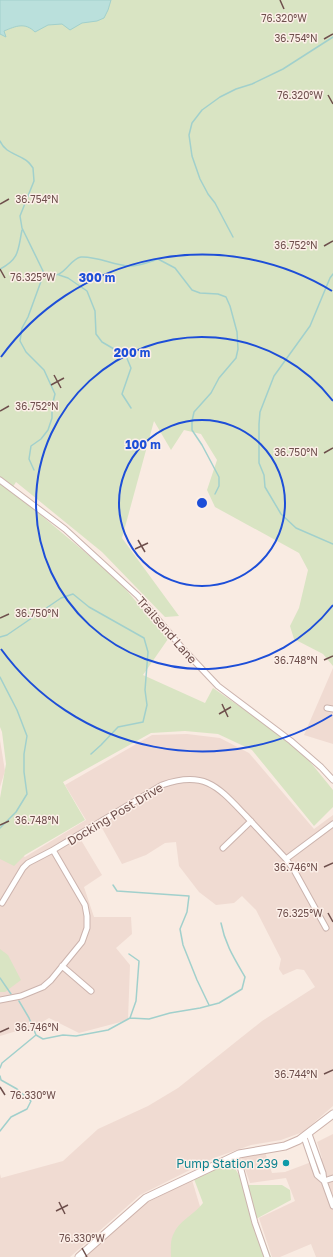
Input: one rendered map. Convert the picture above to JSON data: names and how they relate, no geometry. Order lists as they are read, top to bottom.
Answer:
{
  "streets": {
    "street": ["Trailsend Lane", "Docking Post Drive"]
  },
  "places": ["Pump Station 239"],
  "coordinates": [
    "76.320°W",
    "36.754°N",
    "36.752°N",
    "76.325°W",
    "36.750°N",
    "36.748°N",
    "36.746°N",
    "36.744°N",
    "76.330°W"
  ],
  "rings": ["300 m", "200 m", "100 m"]
}
